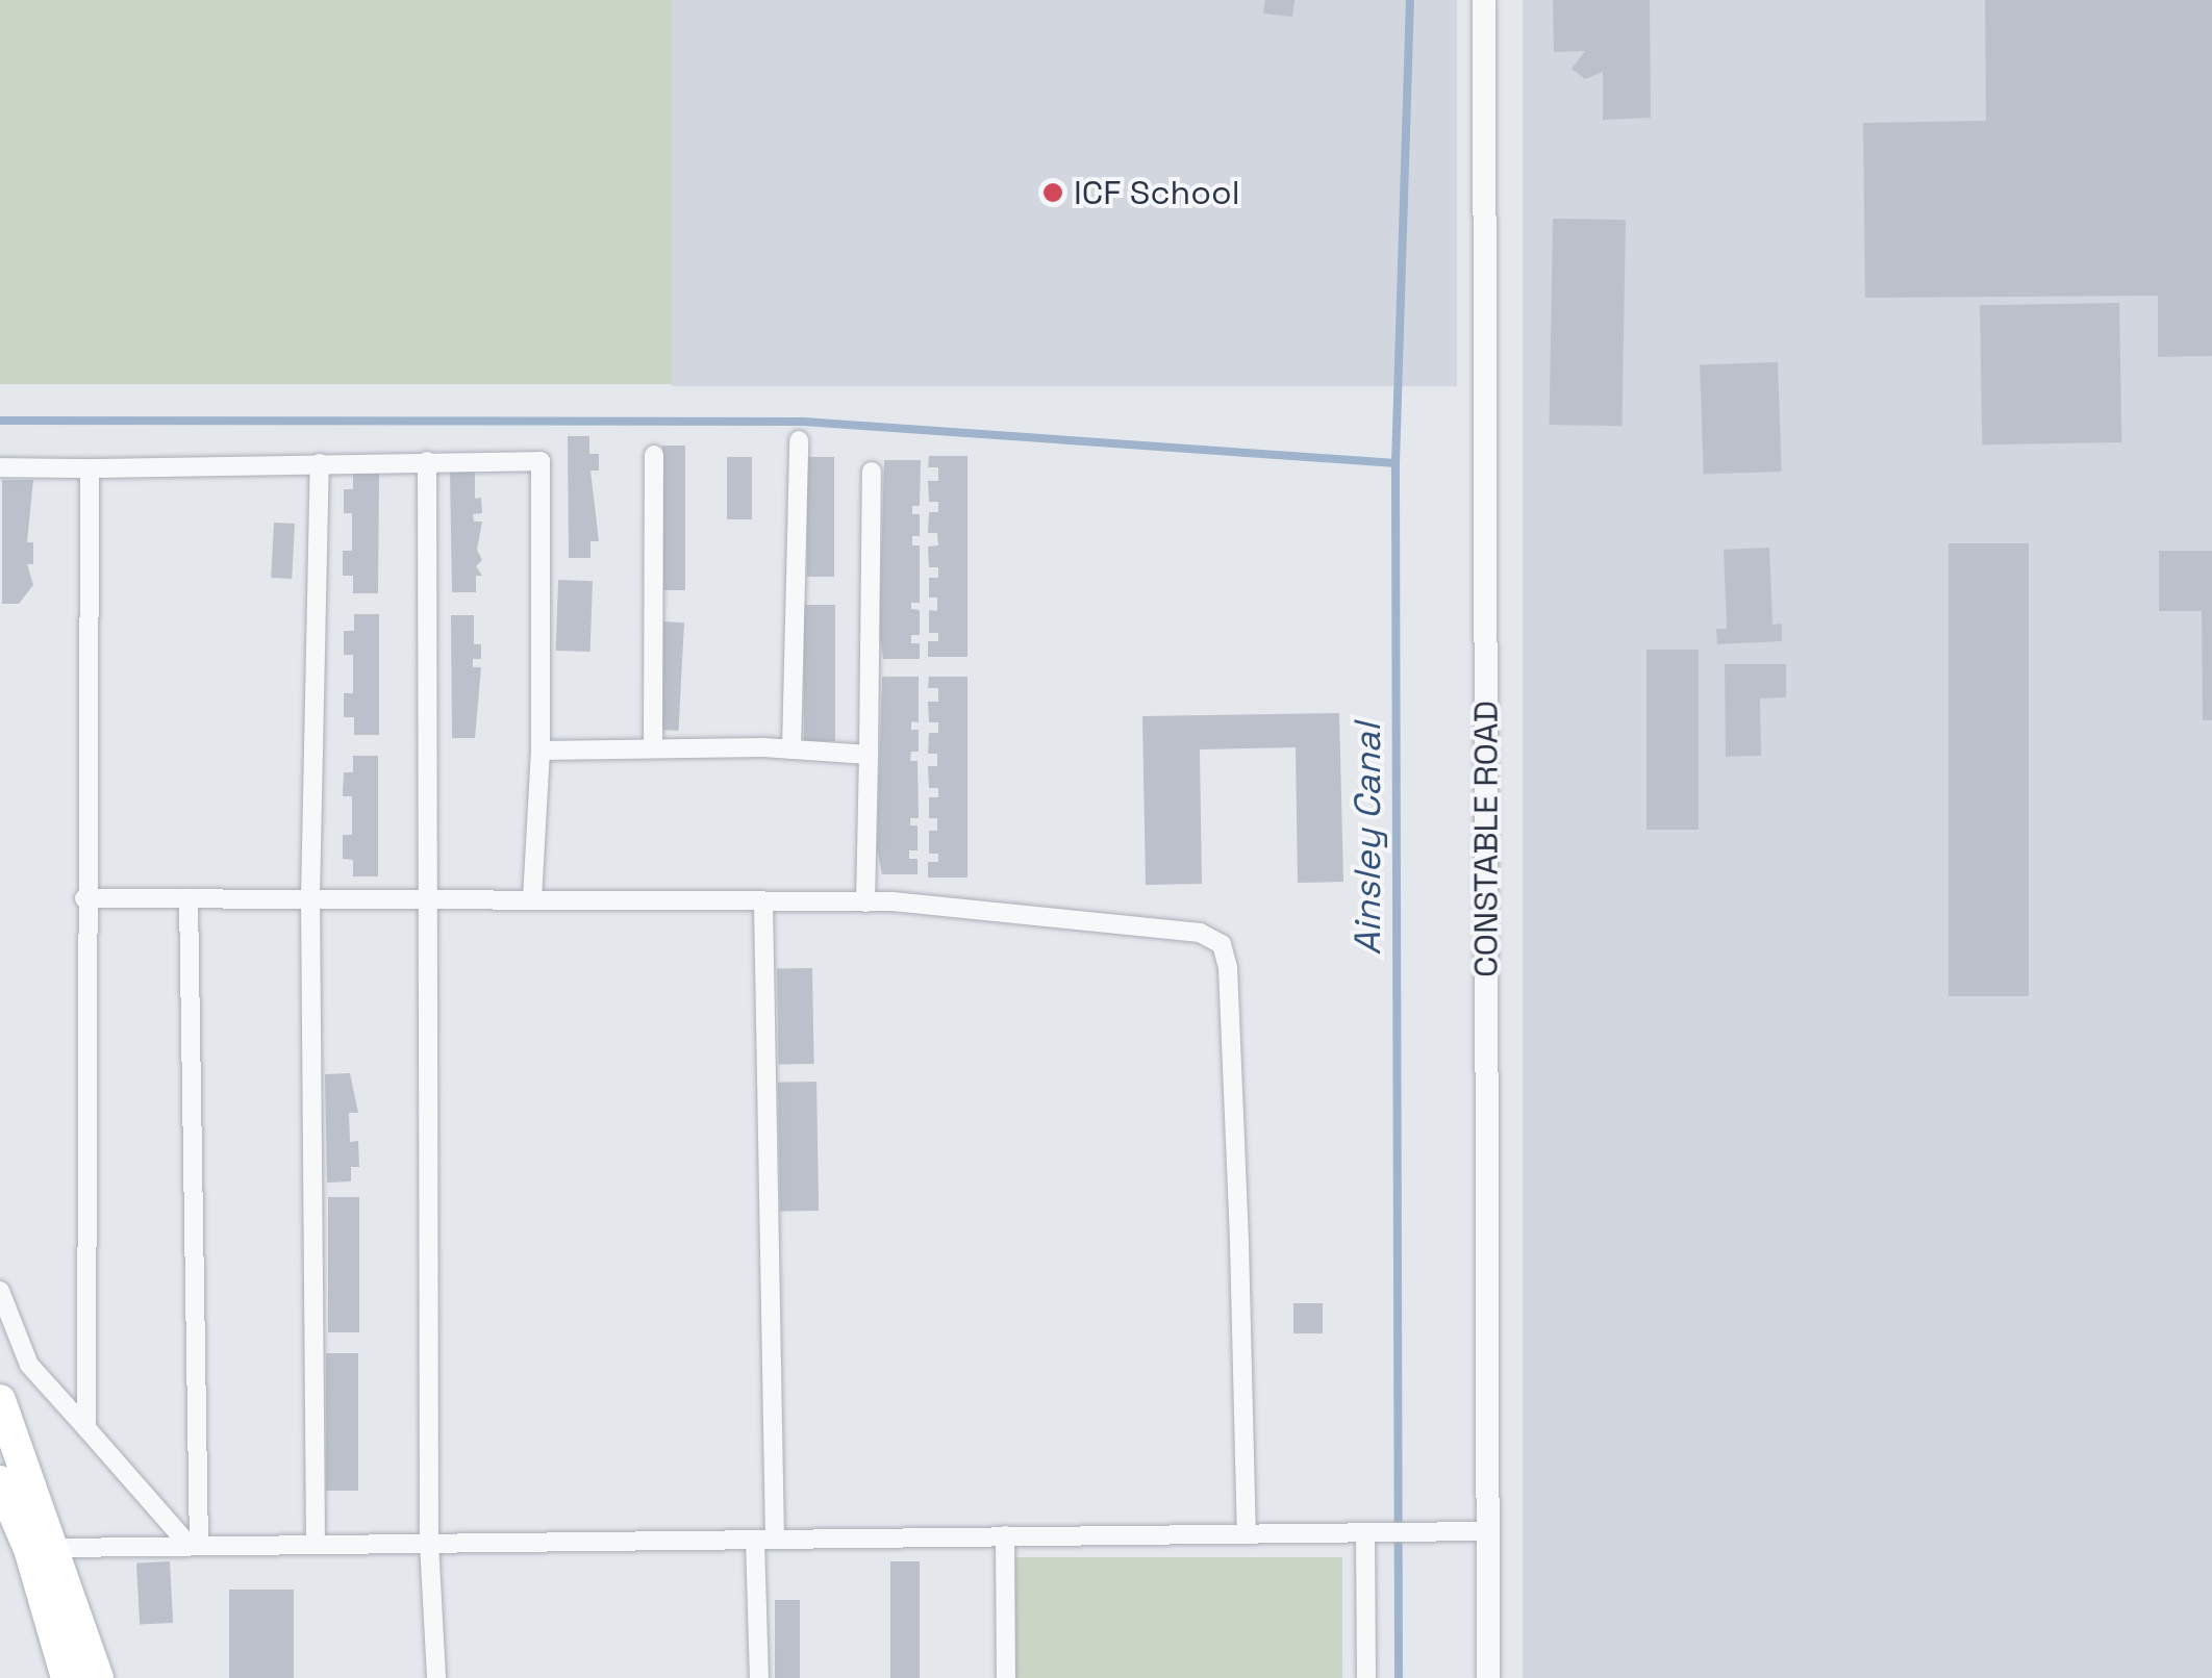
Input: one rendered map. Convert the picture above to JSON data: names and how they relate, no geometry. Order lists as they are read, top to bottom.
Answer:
{
  "streets": {
    "street": ["CONSTABLE ROAD"]
  },
  "water": ["Ainsley Canal"],
  "places": ["ICF School"]
}
